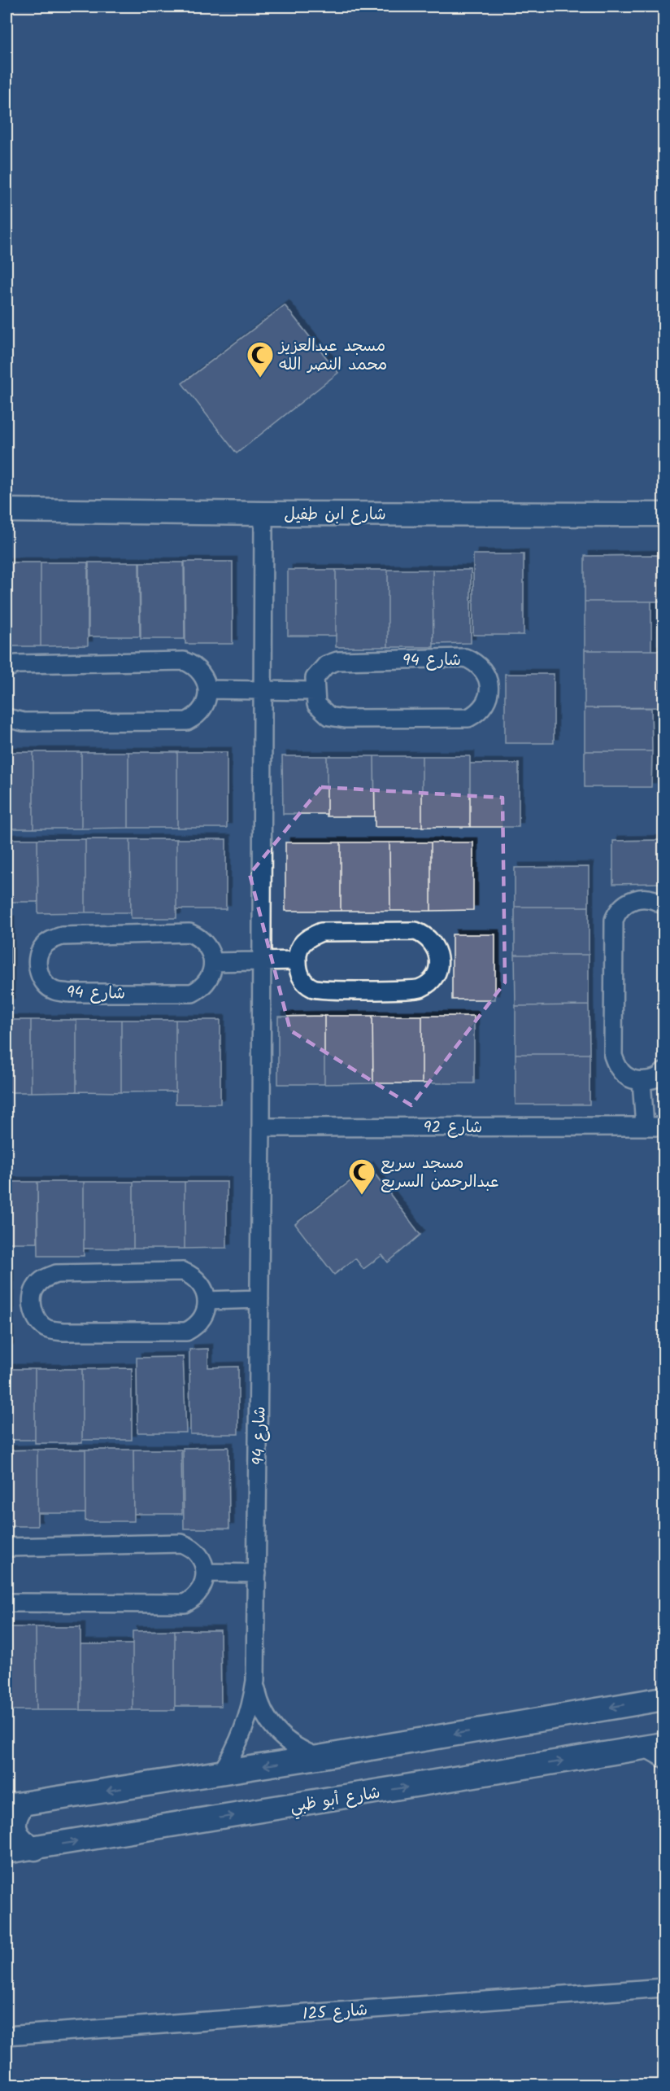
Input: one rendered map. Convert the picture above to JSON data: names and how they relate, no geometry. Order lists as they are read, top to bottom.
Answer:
{
  "streets": {
    "street": [
      "شارع ابن طفيل",
      "شارع 94",
      "شارع 92",
      "شارع أبو ظبي",
      "شارع 125"
    ]
  },
  "crossings": [
    ["شارع ابن طفيل", "شارع 94"],
    ["شارع 94", "شارع 92"]
  ],
  "places": {
    "mosque": ["مسجد عبدالعزيز محمد النصر الله", "مسجد سريع عبدالرحمن السريع"]
  }
}
